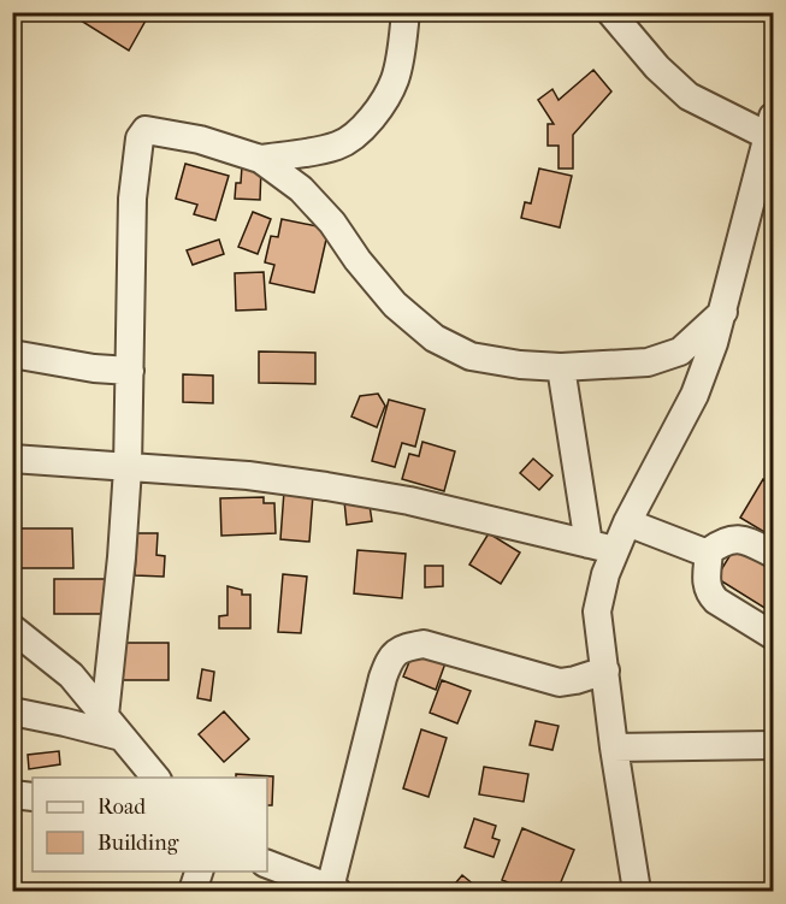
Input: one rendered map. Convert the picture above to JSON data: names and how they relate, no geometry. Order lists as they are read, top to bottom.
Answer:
{
  "legend": ["Road", "Building"]
}
